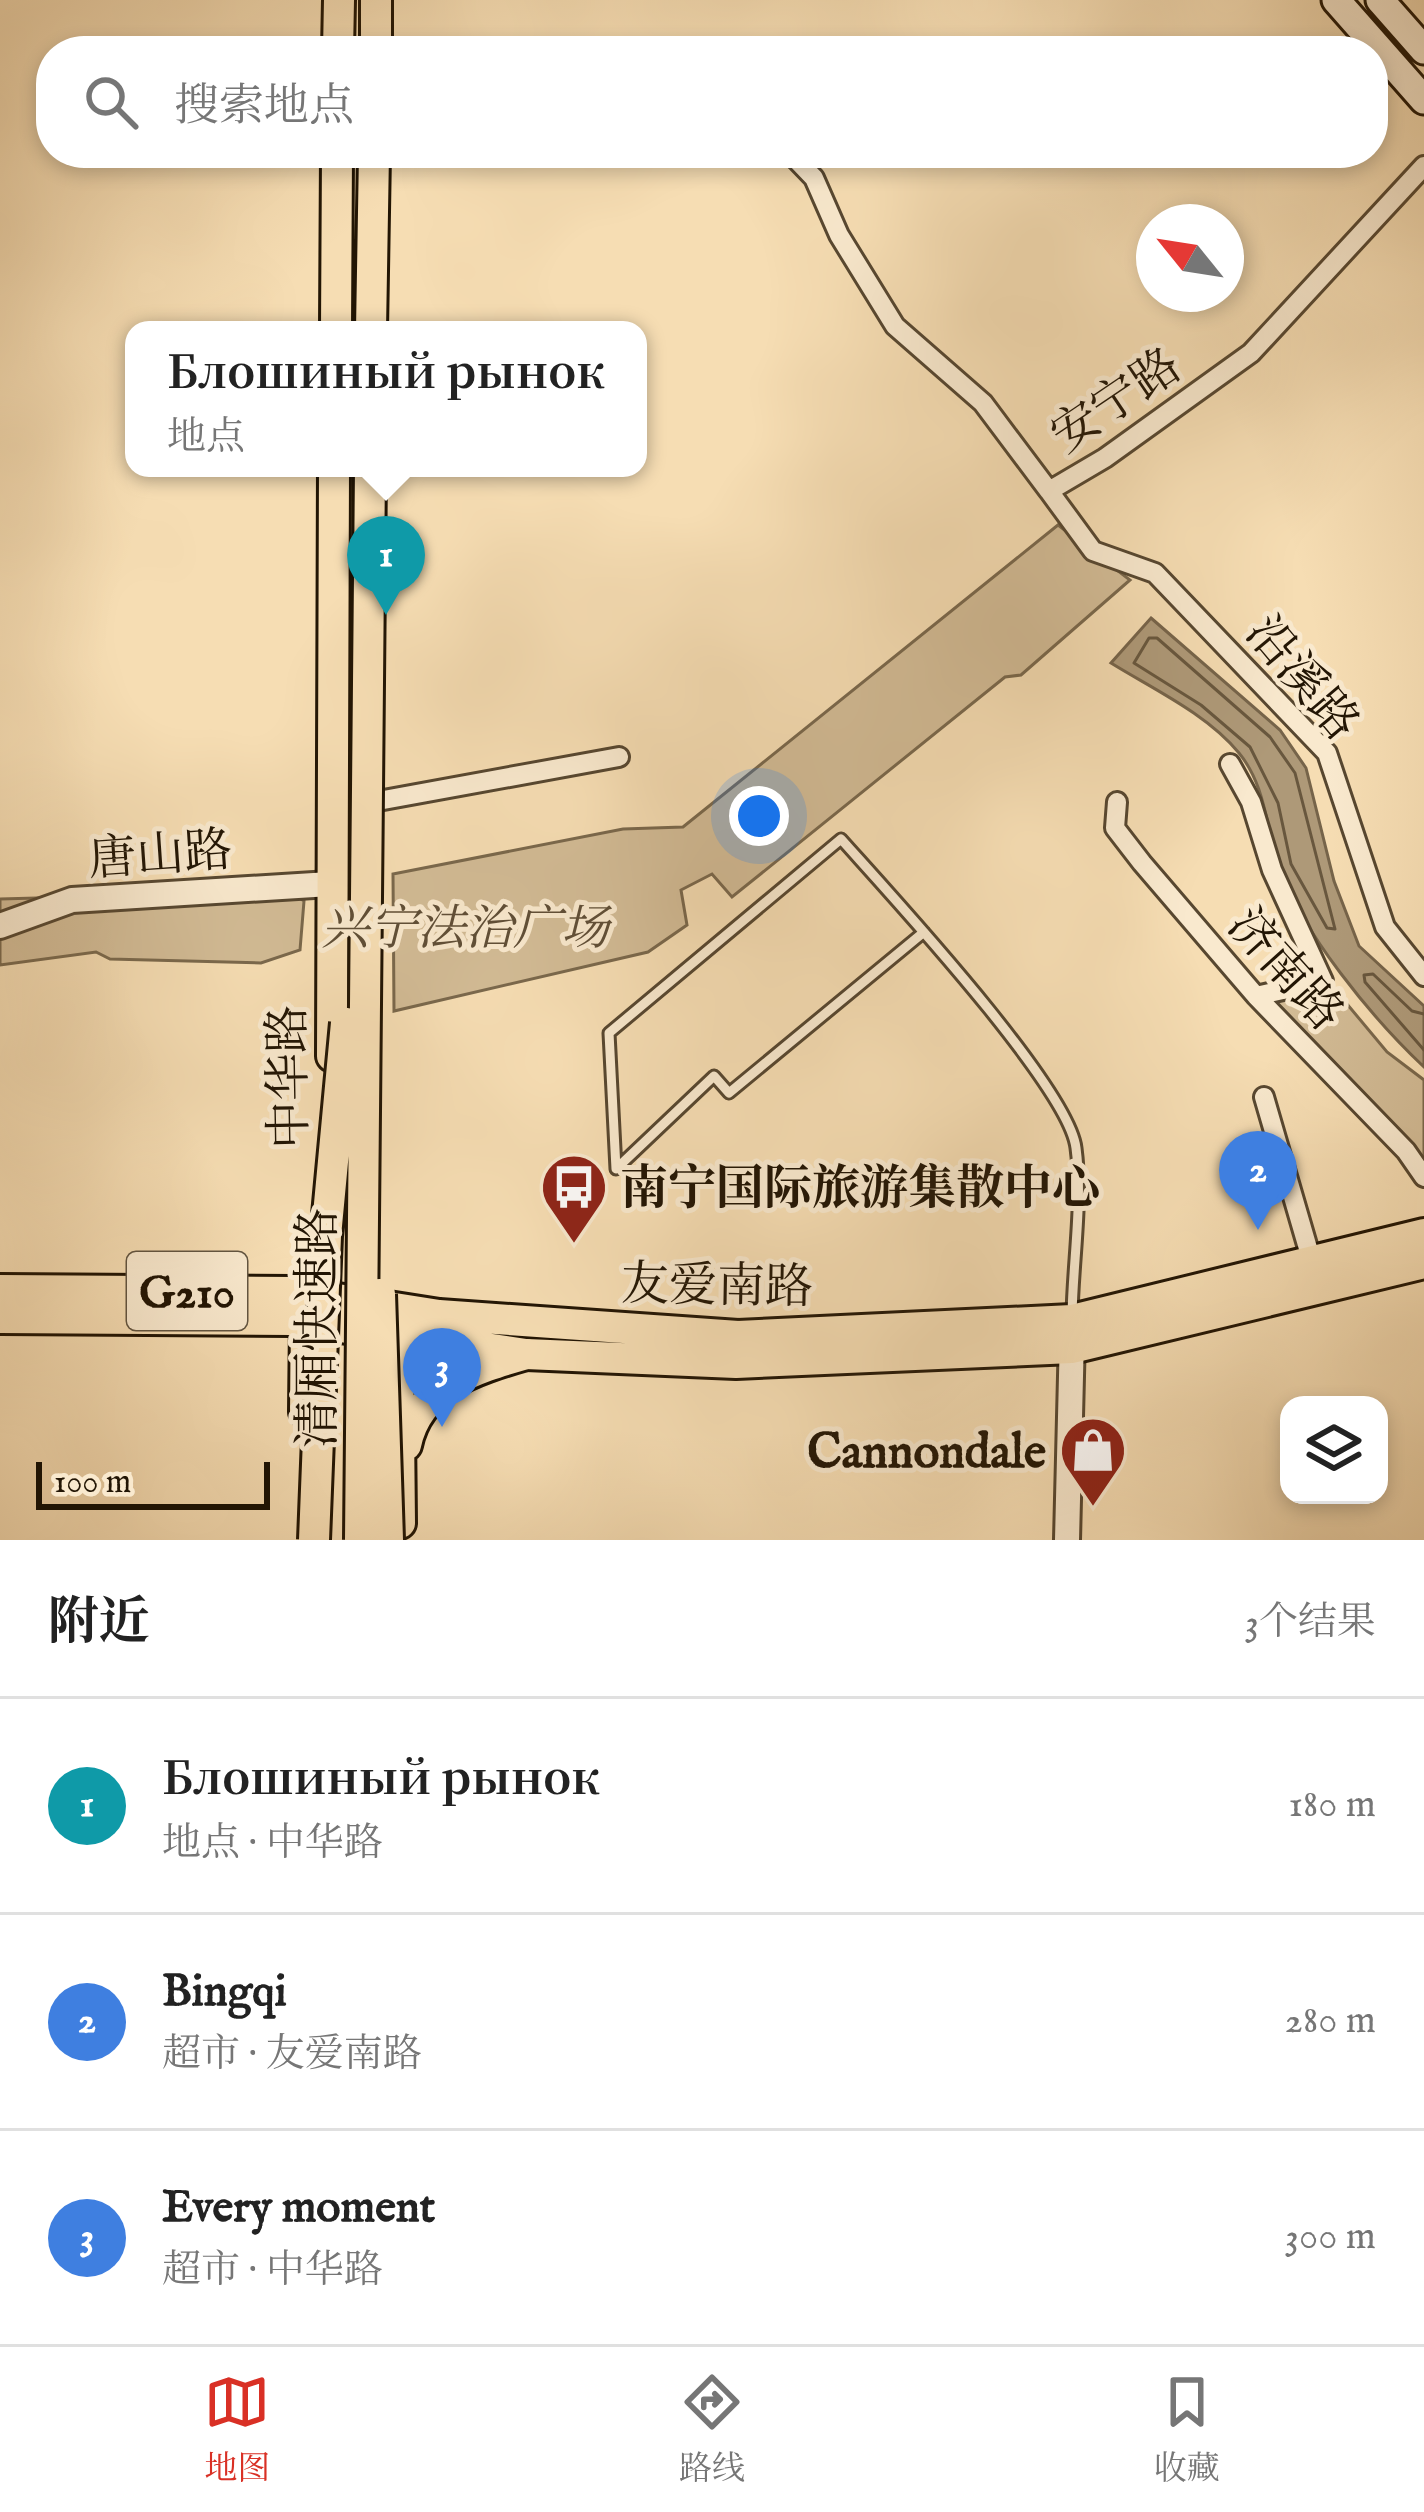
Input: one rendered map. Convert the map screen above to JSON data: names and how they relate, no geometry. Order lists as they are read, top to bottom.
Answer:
{
  "streets": {
    "main road": [
      "中华路",
      "友爱南路",
      "G210",
      "清厢快速路"
    ],
    "street": [
      "安宁路",
      "沿溪路",
      "唐山路",
      "济南路"
    ]
  },
  "crossings": [
    ["安宁路", "沿溪路"],
    ["唐山路", "中华路"],
    ["中华路", "友爱南路"]
  ],
  "parks": ["兴宁法治广场"],
  "places": {
    "bus stop": ["南宁国际旅游集散中心"],
    "shop": ["Cannondale"]
  },
  "scale_bar": "100 m",
  "north": "top left",
  "page": {
    "search": "搜索地点",
    "popup": ["Блошиный рынок", "地点"],
    "pins": ["1", "2", "3"],
    "scale": "100 m",
    "heading": ["附近", "3个结果"],
    "list": [
      {
        "mark": "1",
        "name": "Блошиный рынок",
        "note": "地点 · 中华路",
        "value": "180 m"
      },
      {
        "mark": "2",
        "name": "Bingqi",
        "note": "超市 · 友爱南路",
        "value": "280 m"
      },
      {
        "mark": "3",
        "name": "Every moment",
        "note": "超市 · 中华路",
        "value": "300 m"
      }
    ],
    "nav": ["地图", "路线", "收藏"]
  }
}
